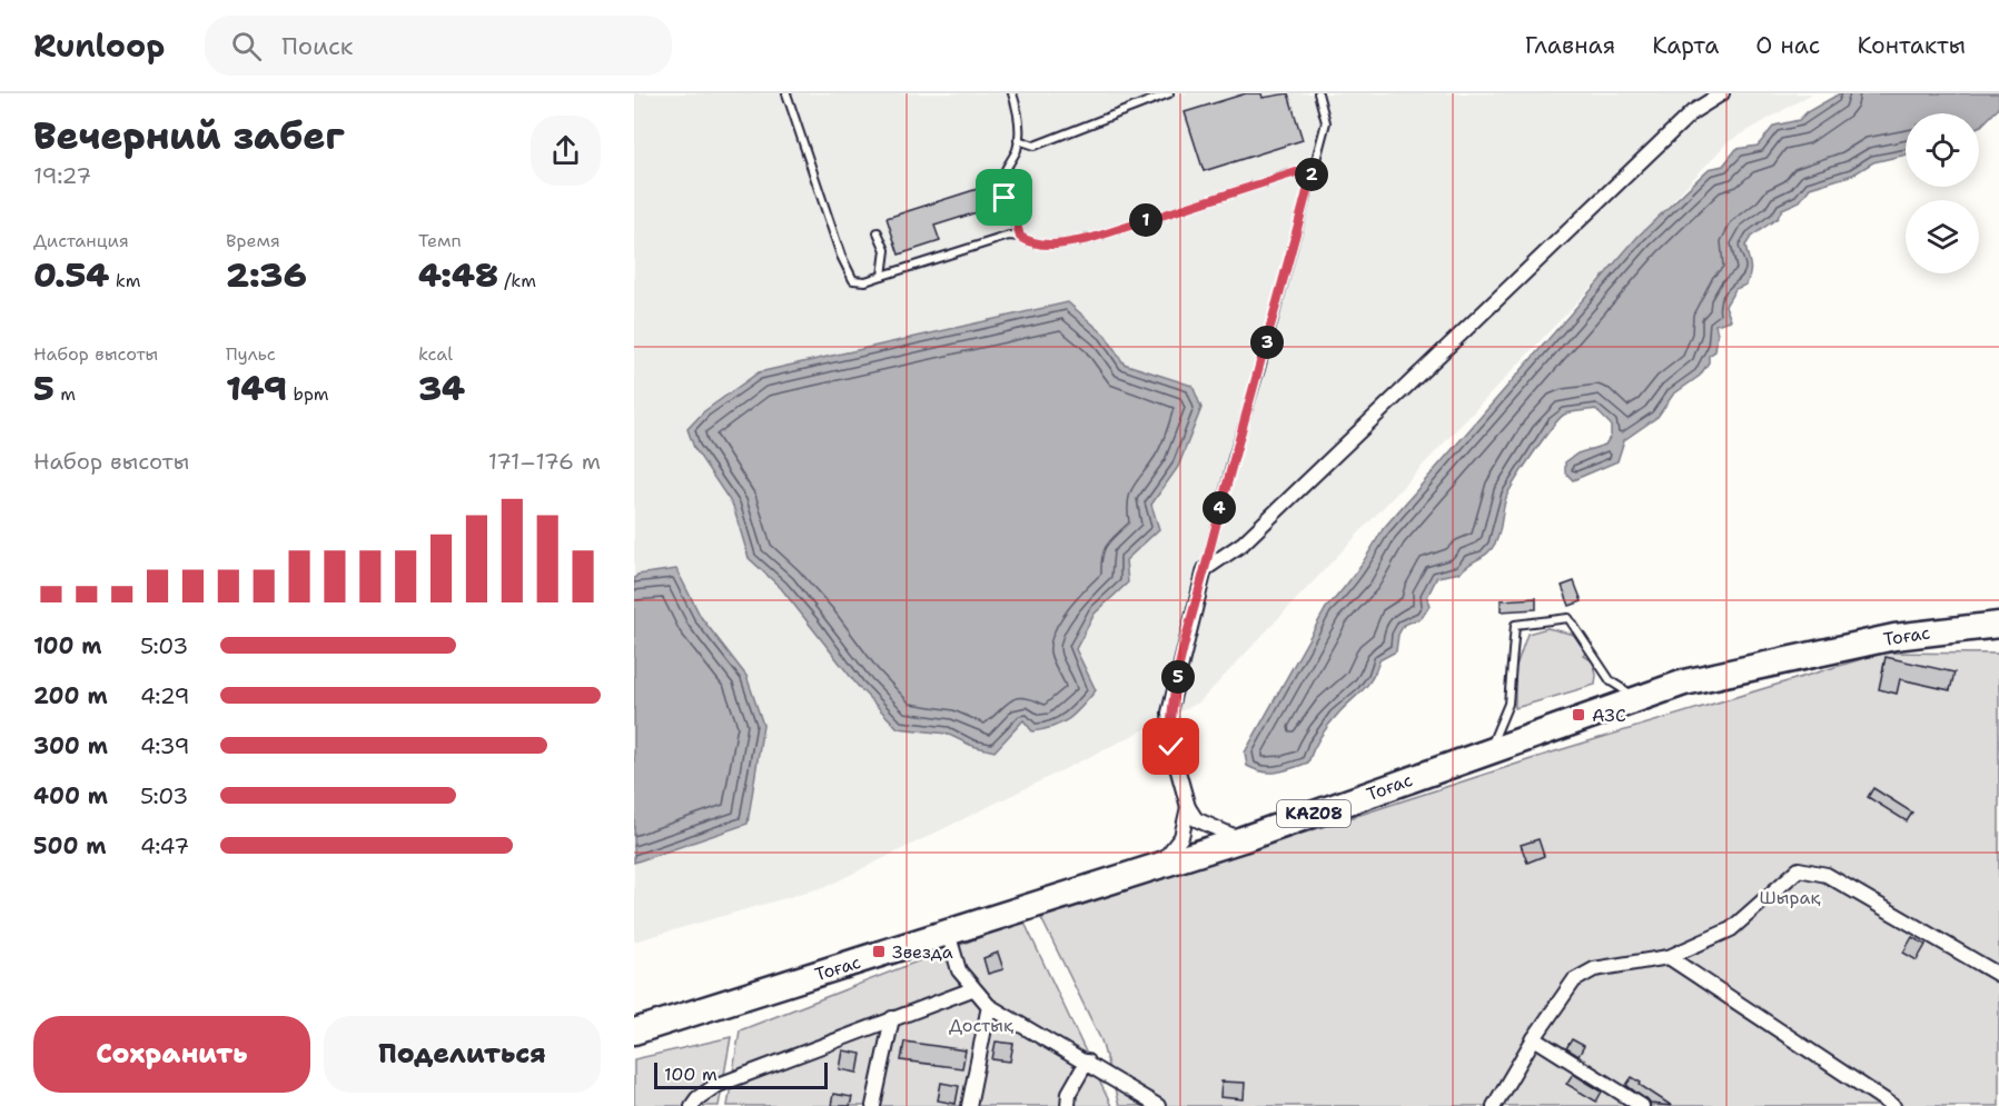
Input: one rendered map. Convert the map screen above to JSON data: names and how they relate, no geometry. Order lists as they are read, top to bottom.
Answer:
{
  "streets": {
    "highway": ["Тоғас", "KAZ08"]
  },
  "parks": ["Шырақ", "Достық"],
  "places": {
    "transit": ["АЗС", "Звезда"]
  },
  "scale_bar": "100 m",
  "page": {
    "header": "Runloop",
    "search": "Поиск",
    "nav": [
      "Главная",
      "Карта",
      "О нас",
      "Контакты"
    ],
    "heading": ["Вечерний забег", "19:27"],
    "pins": [
      "2",
      "1",
      "3",
      "4",
      "5"
    ],
    "stats": [
      ["Дистанция", "0.54 km"],
      ["Время", "2:36"],
      ["Темп", "4:48 /km"],
      ["Набор высоты", "5 m"],
      ["Пульс", "149 bpm"],
      ["kcal", "34"]
    ],
    "chart": ["Набор высоты", "171–176 m"],
    "list": [
      {
        "name": "100 m",
        "note": "5:03"
      },
      {
        "name": "200 m",
        "note": "4:29"
      },
      {
        "name": "300 m",
        "note": "4:39"
      },
      {
        "name": "400 m",
        "note": "5:03"
      },
      {
        "name": "500 m",
        "note": "4:47"
      }
    ],
    "buttons": ["Сохранить", "Поделиться"],
    "scale": "100 m"
  }
}
